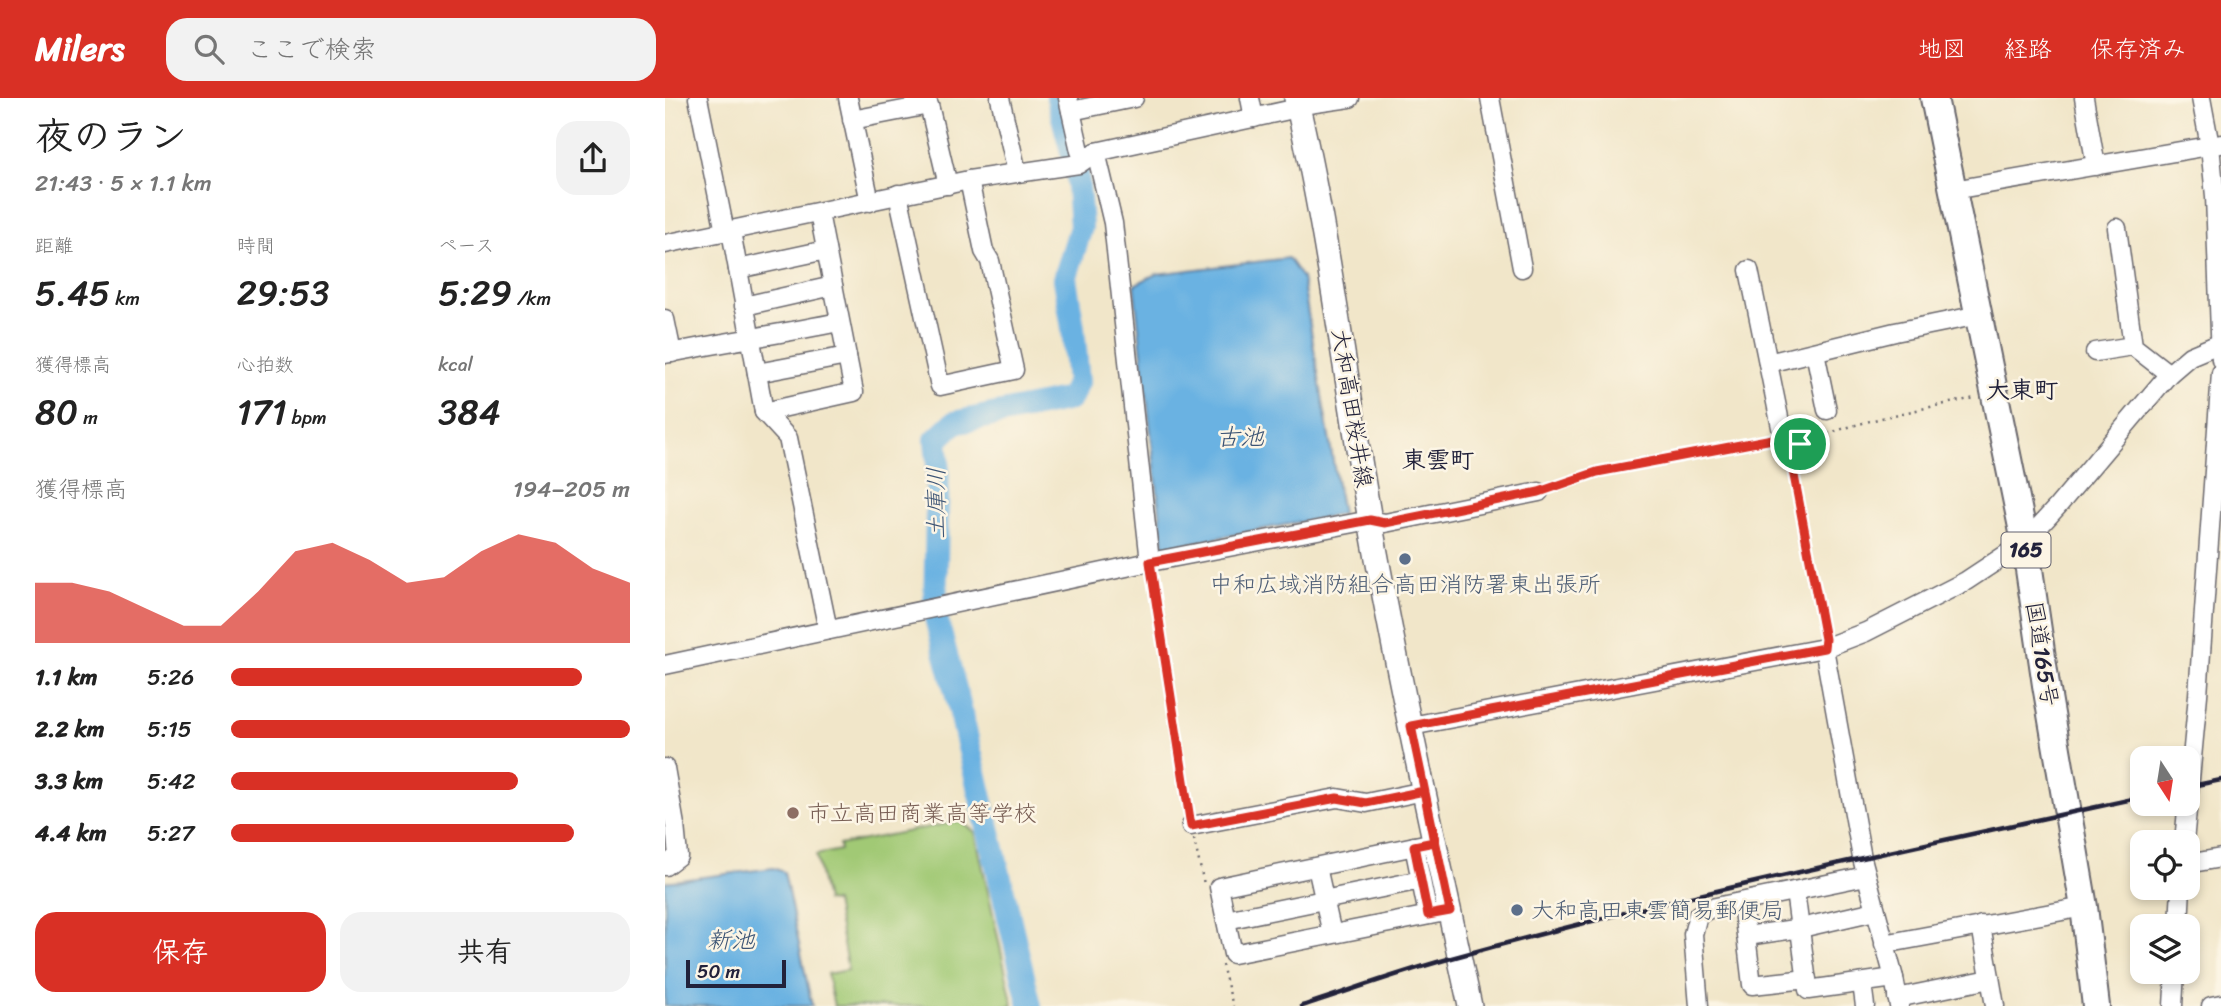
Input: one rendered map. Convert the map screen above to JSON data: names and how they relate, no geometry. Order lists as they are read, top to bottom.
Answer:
{
  "streets": {
    "highway": ["165", "国道165号"],
    "main road": ["大和高田桜井線"]
  },
  "districts": ["大東町", "東雲町"],
  "water": ["古池", "土庫川", "新池"],
  "places": ["中和広域消防組合高田消防署東出張所", "市立高田商業高等学校", "大和高田東雲簡易郵便局"],
  "scale_bar": "50 m",
  "north": "bottom",
  "page": {
    "header": "Milers",
    "search": "ここで検索",
    "nav": ["地図", "経路", "保存済み"],
    "heading": ["夜のラン", "21:43 · 5 × 1.1 km"],
    "stats": [
      ["距離", "5.45 km"],
      ["時間", "29:53"],
      ["ペース", "5:29 /km"],
      ["獲得標高", "80 m"],
      ["心拍数", "171 bpm"],
      ["kcal", "384"]
    ],
    "chart": ["獲得標高", "194–205 m"],
    "list": [
      {
        "name": "1.1 km",
        "note": "5:26"
      },
      {
        "name": "2.2 km",
        "note": "5:15"
      },
      {
        "name": "3.3 km",
        "note": "5:42"
      },
      {
        "name": "4.4 km",
        "note": "5:27"
      }
    ],
    "buttons": ["保存", "共有"],
    "scale": "50 m"
  }
}
